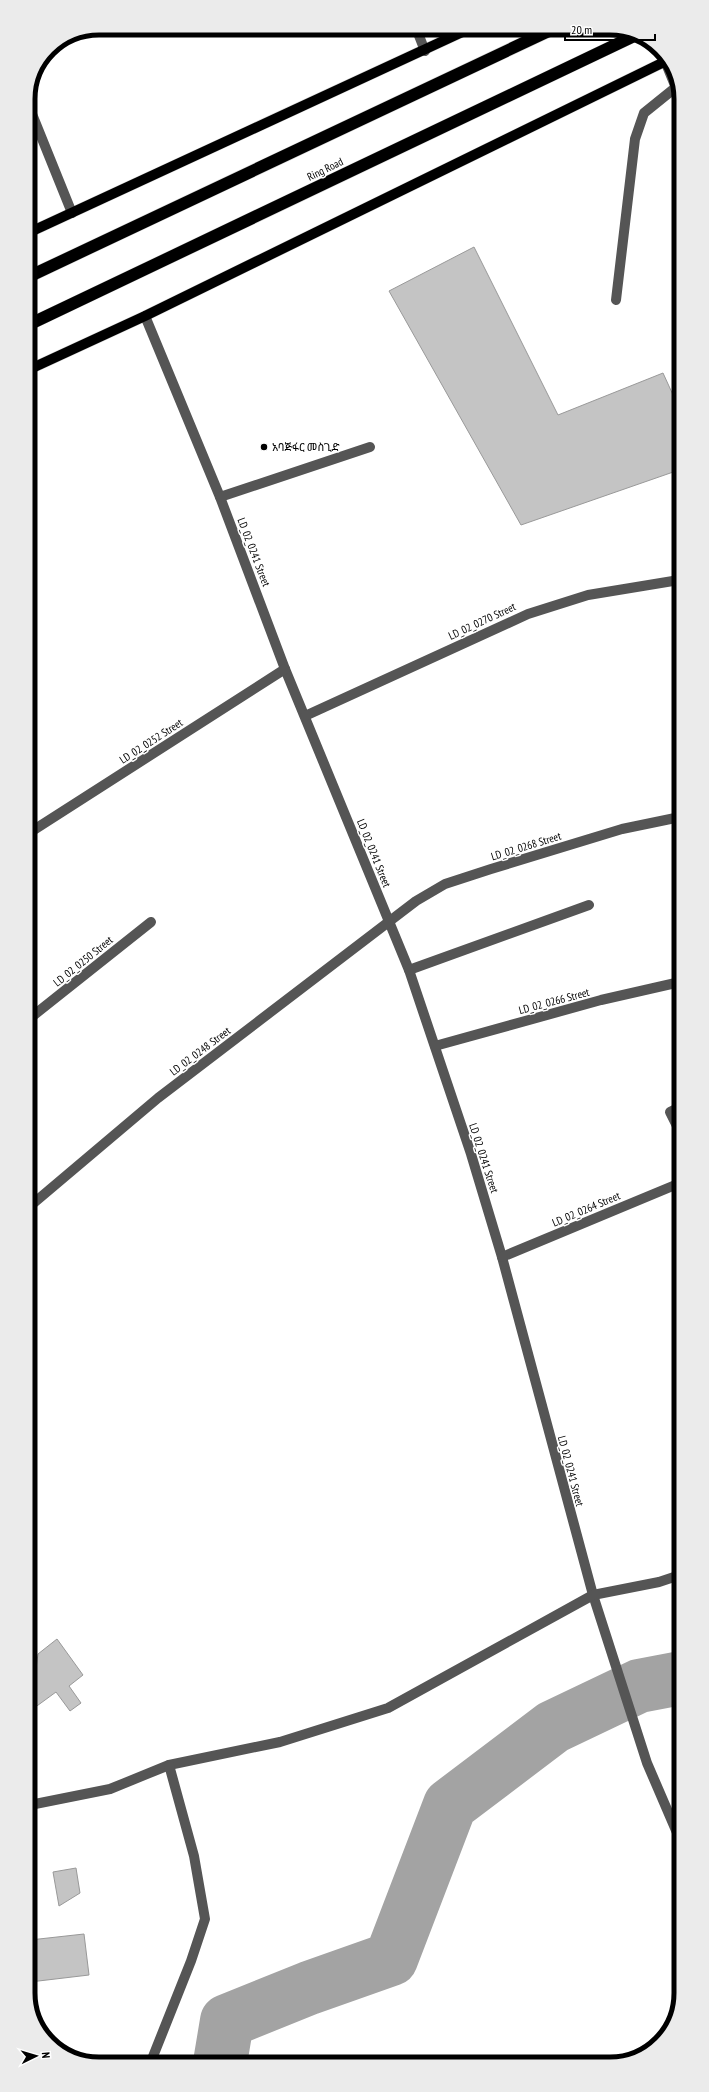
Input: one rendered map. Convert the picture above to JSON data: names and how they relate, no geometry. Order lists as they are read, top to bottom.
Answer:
{
  "streets": {
    "highway": ["Ring Road"],
    "street": [
      "LD_02_0241 Street",
      "LD_02_0270 Street",
      "LD_02_0252 Street",
      "LD_02_0268 Street",
      "LD_02_0250 Street",
      "LD_02_0266 Street",
      "LD_02_0248 Street",
      "LD_02_0264 Street"
    ]
  },
  "crossings": [
    ["LD_02_0241 Street", "LD_02_0270 Street"],
    ["LD_02_0241 Street", "LD_02_0252 Street"],
    ["LD_02_0241 Street", "LD_02_0268 Street"],
    ["LD_02_0241 Street", "LD_02_0266 Street"],
    ["LD_02_0241 Street", "LD_02_0248 Street"],
    ["LD_02_0241 Street", "LD_02_0264 Street"],
    ["LD_02_0268 Street", "LD_02_0248 Street"]
  ],
  "places": ["አባጅፋር መስጊድ"],
  "scale_bar": "20 m",
  "north": "right"
}
